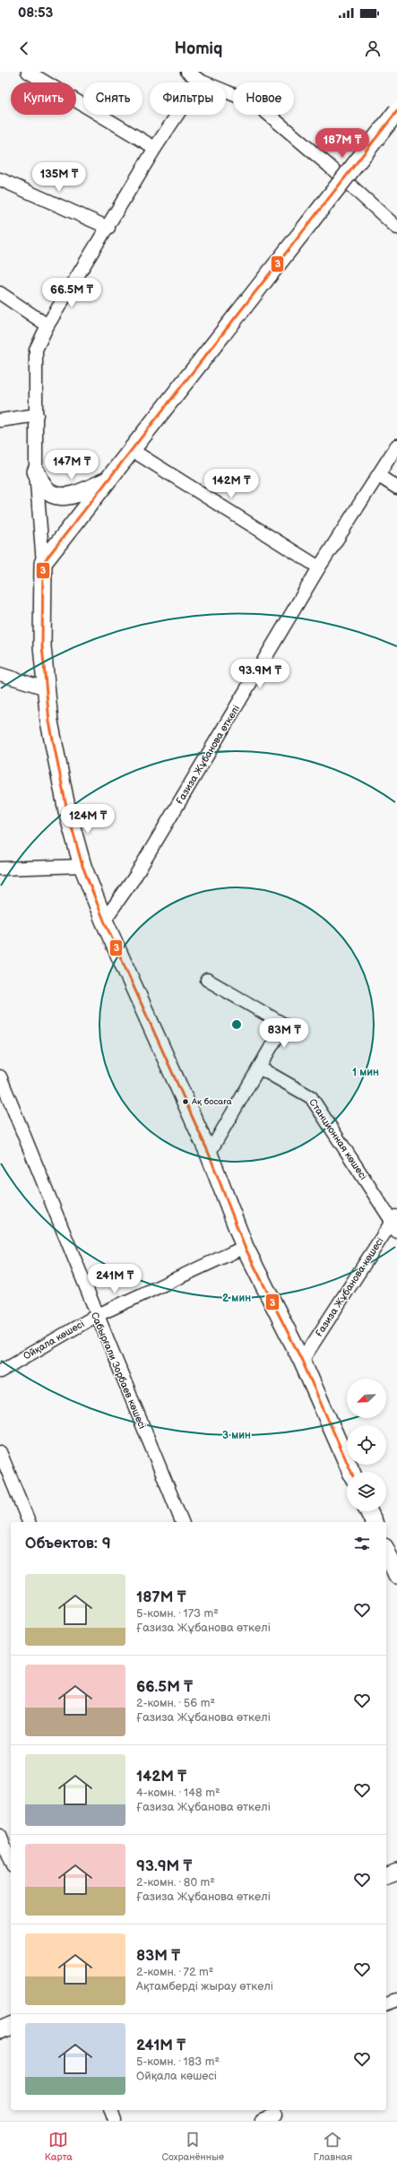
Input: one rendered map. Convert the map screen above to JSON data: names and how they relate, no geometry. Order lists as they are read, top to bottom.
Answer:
{
  "streets": {
    "street": [
      "Ғазиза Жұбанова өткелі",
      "Станционная көшесі",
      "Ғазиза Жұбанова көшесі",
      "Ойқала көшесі",
      "Сабырғали Зорбаев көшесі"
    ]
  },
  "crossings": [
    ["Станционная көшесі", "Ғазиза Жұбанова көшесі"],
    ["Ойқала көшесі", "Сабырғали Зорбаев көшесі"]
  ],
  "places": ["Ақ босаға"],
  "lines": ["transit line 3"],
  "north": "bottom left",
  "page": {
    "status": "08:53",
    "header": "Homiq",
    "chip": [
      "Купить",
      "Снять",
      "Фильтры",
      "Новое"
    ],
    "price": [
      "187M ₸",
      "135M ₸",
      "66.5M ₸",
      "147M ₸",
      "142M ₸",
      "93.9M ₸",
      "124M ₸",
      "83M ₸",
      "241M ₸"
    ],
    "heading": "Объектов: 9",
    "list": [
      {
        "name": "187M ₸",
        "note": "5-комн. · 173 m² · Ғазиза Жұбанова өткелі"
      },
      {
        "name": "66.5M ₸",
        "note": "2-комн. · 56 m² · Ғазиза Жұбанова өткелі"
      },
      {
        "name": "142M ₸",
        "note": "4-комн. · 148 m² · Ғазиза Жұбанова өткелі"
      },
      {
        "name": "93.9M ₸",
        "note": "2-комн. · 80 m² · Ғазиза Жұбанова өткелі"
      },
      {
        "name": "83M ₸",
        "note": "2-комн. · 72 m² · Ақтамберді жырау өткелі"
      },
      {
        "name": "241M ₸",
        "note": "5-комн. · 183 m² · Ойқала көшесі"
      }
    ],
    "tabs": ["Карта", "Сохранённые", "Главная"]
  },
  "rings": ["1 мин", "2 мин", "3 мин"]
}
